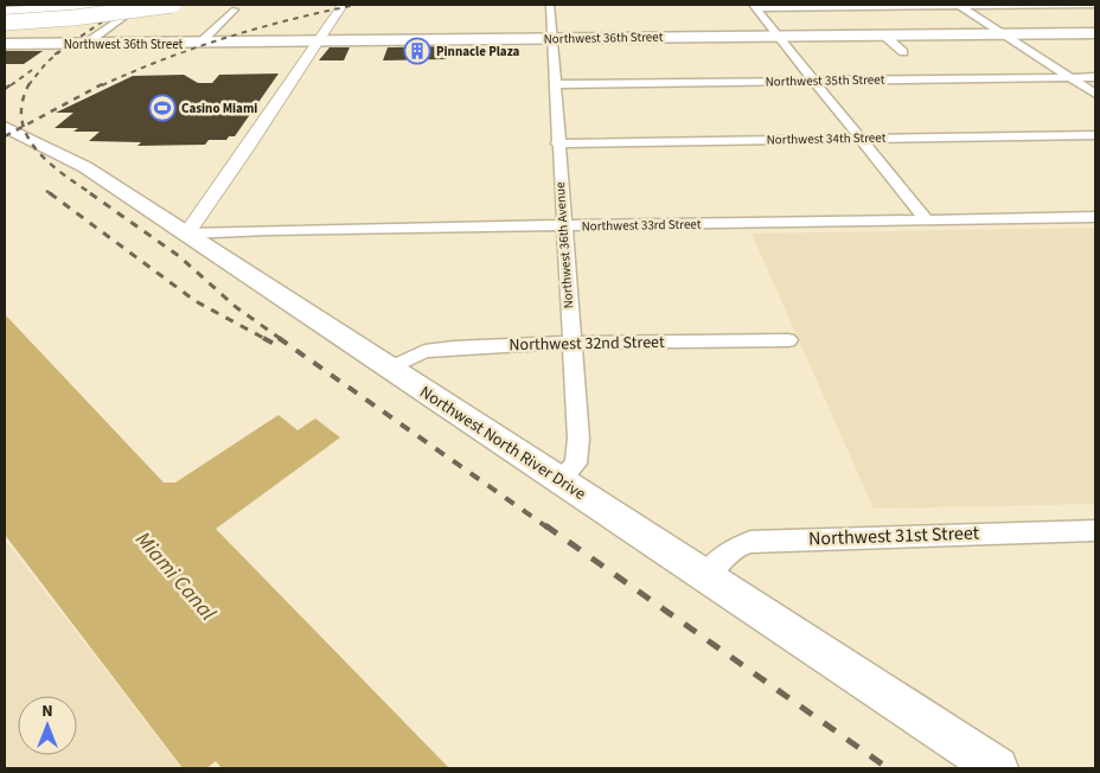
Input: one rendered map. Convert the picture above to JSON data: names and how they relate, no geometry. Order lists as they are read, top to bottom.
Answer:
{
  "streets": {
    "highway": ["Northwest 36th Street"],
    "main road": ["Northwest North River Drive"],
    "street": [
      "Northwest 35th Street",
      "Northwest 34th Street",
      "Northwest 33rd Street",
      "Northwest 36th Avenue",
      "Northwest 32nd Street",
      "Northwest 31st Street"
    ]
  },
  "crossings": [
    ["Northwest 36th Street", "Northwest 36th Avenue"],
    ["Northwest 35th Street", "Northwest 36th Avenue"],
    ["Northwest 34th Street", "Northwest 36th Avenue"],
    ["Northwest 33rd Street", "Northwest 36th Avenue"],
    ["Northwest 33rd Street", "Northwest North River Drive"],
    ["Northwest 36th Avenue", "Northwest 32nd Street"],
    ["Northwest 36th Avenue", "Northwest North River Drive"],
    ["Northwest 32nd Street", "Northwest North River Drive"],
    ["Northwest North River Drive", "Northwest 31st Street"]
  ],
  "water": ["Miami Canal"],
  "places": {
    "building": ["Pinnacle Plaza"],
    "sports": ["Casino Miami"]
  },
  "north": "top"
}
